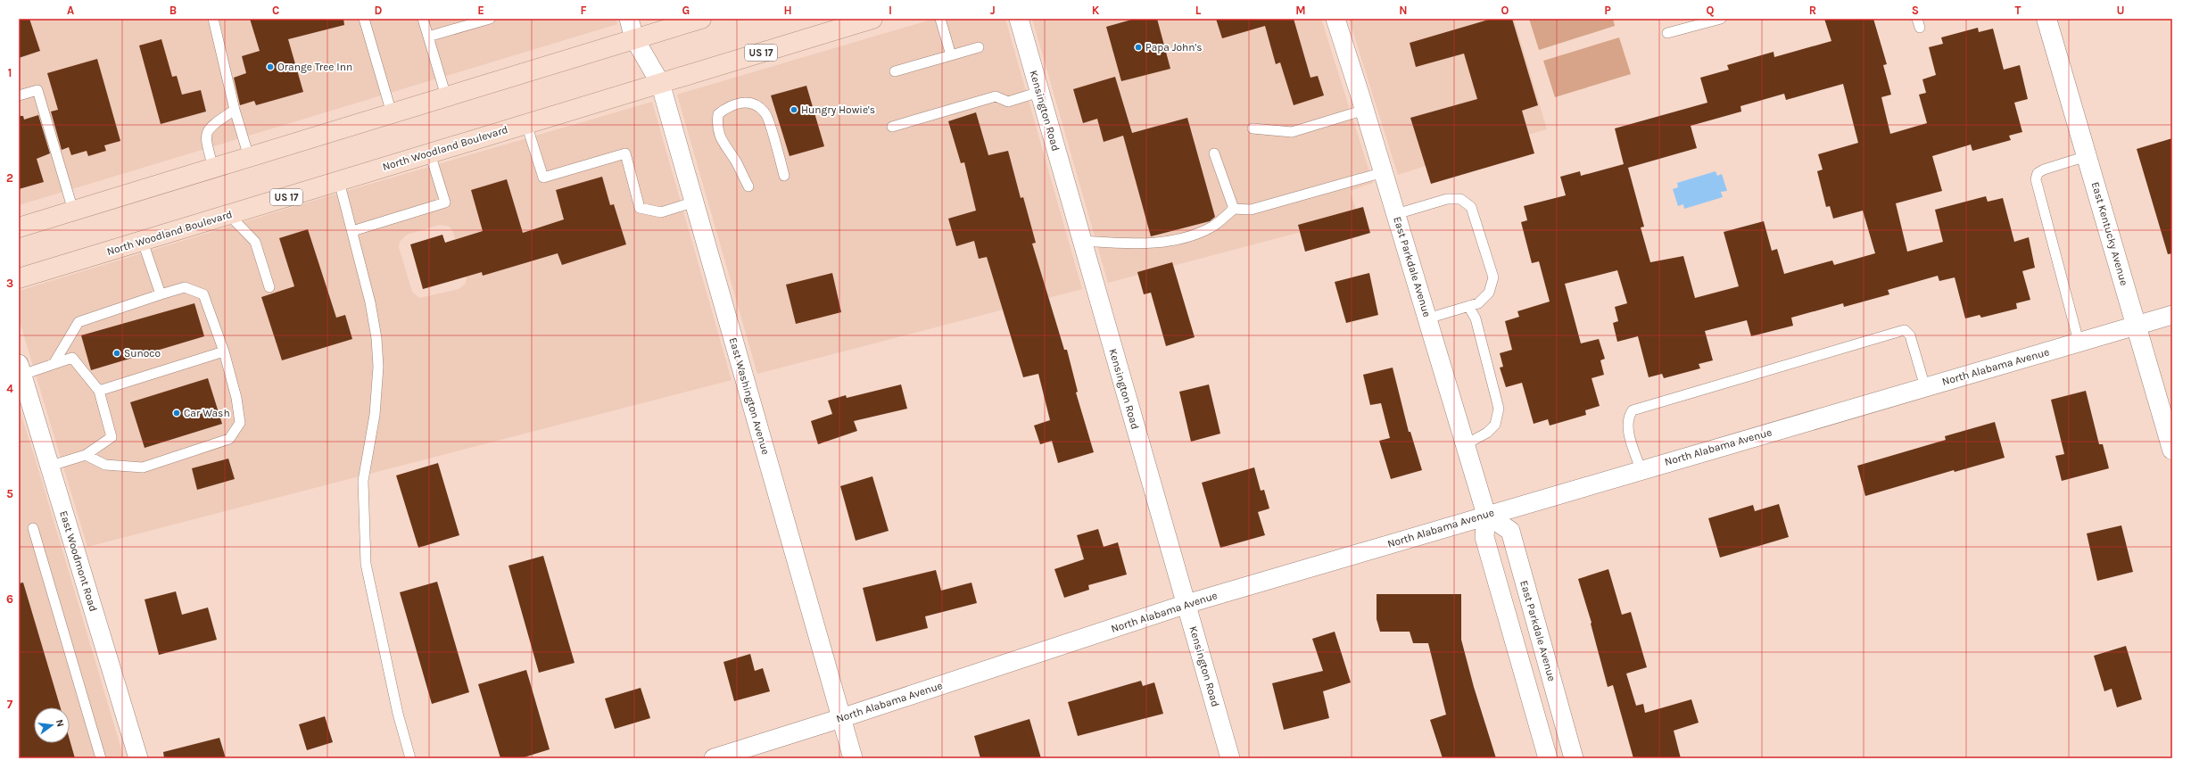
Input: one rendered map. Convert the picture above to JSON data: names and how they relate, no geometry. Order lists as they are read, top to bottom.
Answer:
{
  "streets": {
    "main road": ["US 17", "North Woodland Boulevard"],
    "street": [
      "Kensington Road",
      "East Kentucky Avenue",
      "East Parkdale Avenue",
      "North Alabama Avenue",
      "East Washington Avenue",
      "East Woodmont Road"
    ]
  },
  "crossings": [
    ["Kensington Road", "North Alabama Avenue"],
    ["North Woodland Boulevard", "East Washington Avenue"],
    ["East Kentucky Avenue", "North Alabama Avenue"],
    ["East Parkdale Avenue", "North Alabama Avenue"],
    ["North Alabama Avenue", "East Washington Avenue"]
  ],
  "places": [
    "Papa John's",
    "Orange Tree Inn",
    "Hungry Howie's",
    "Sunoco",
    "Car Wash"
  ],
  "north": "right",
  "grid": {
    "columns": [
      "A",
      "B",
      "C",
      "D",
      "E",
      "F",
      "G",
      "H",
      "I",
      "J",
      "K",
      "L",
      "M",
      "N",
      "O",
      "P",
      "Q",
      "R",
      "S",
      "T",
      "U"
    ],
    "rows": [
      "1",
      "2",
      "3",
      "4",
      "5",
      "6",
      "7"
    ]
  }
}
